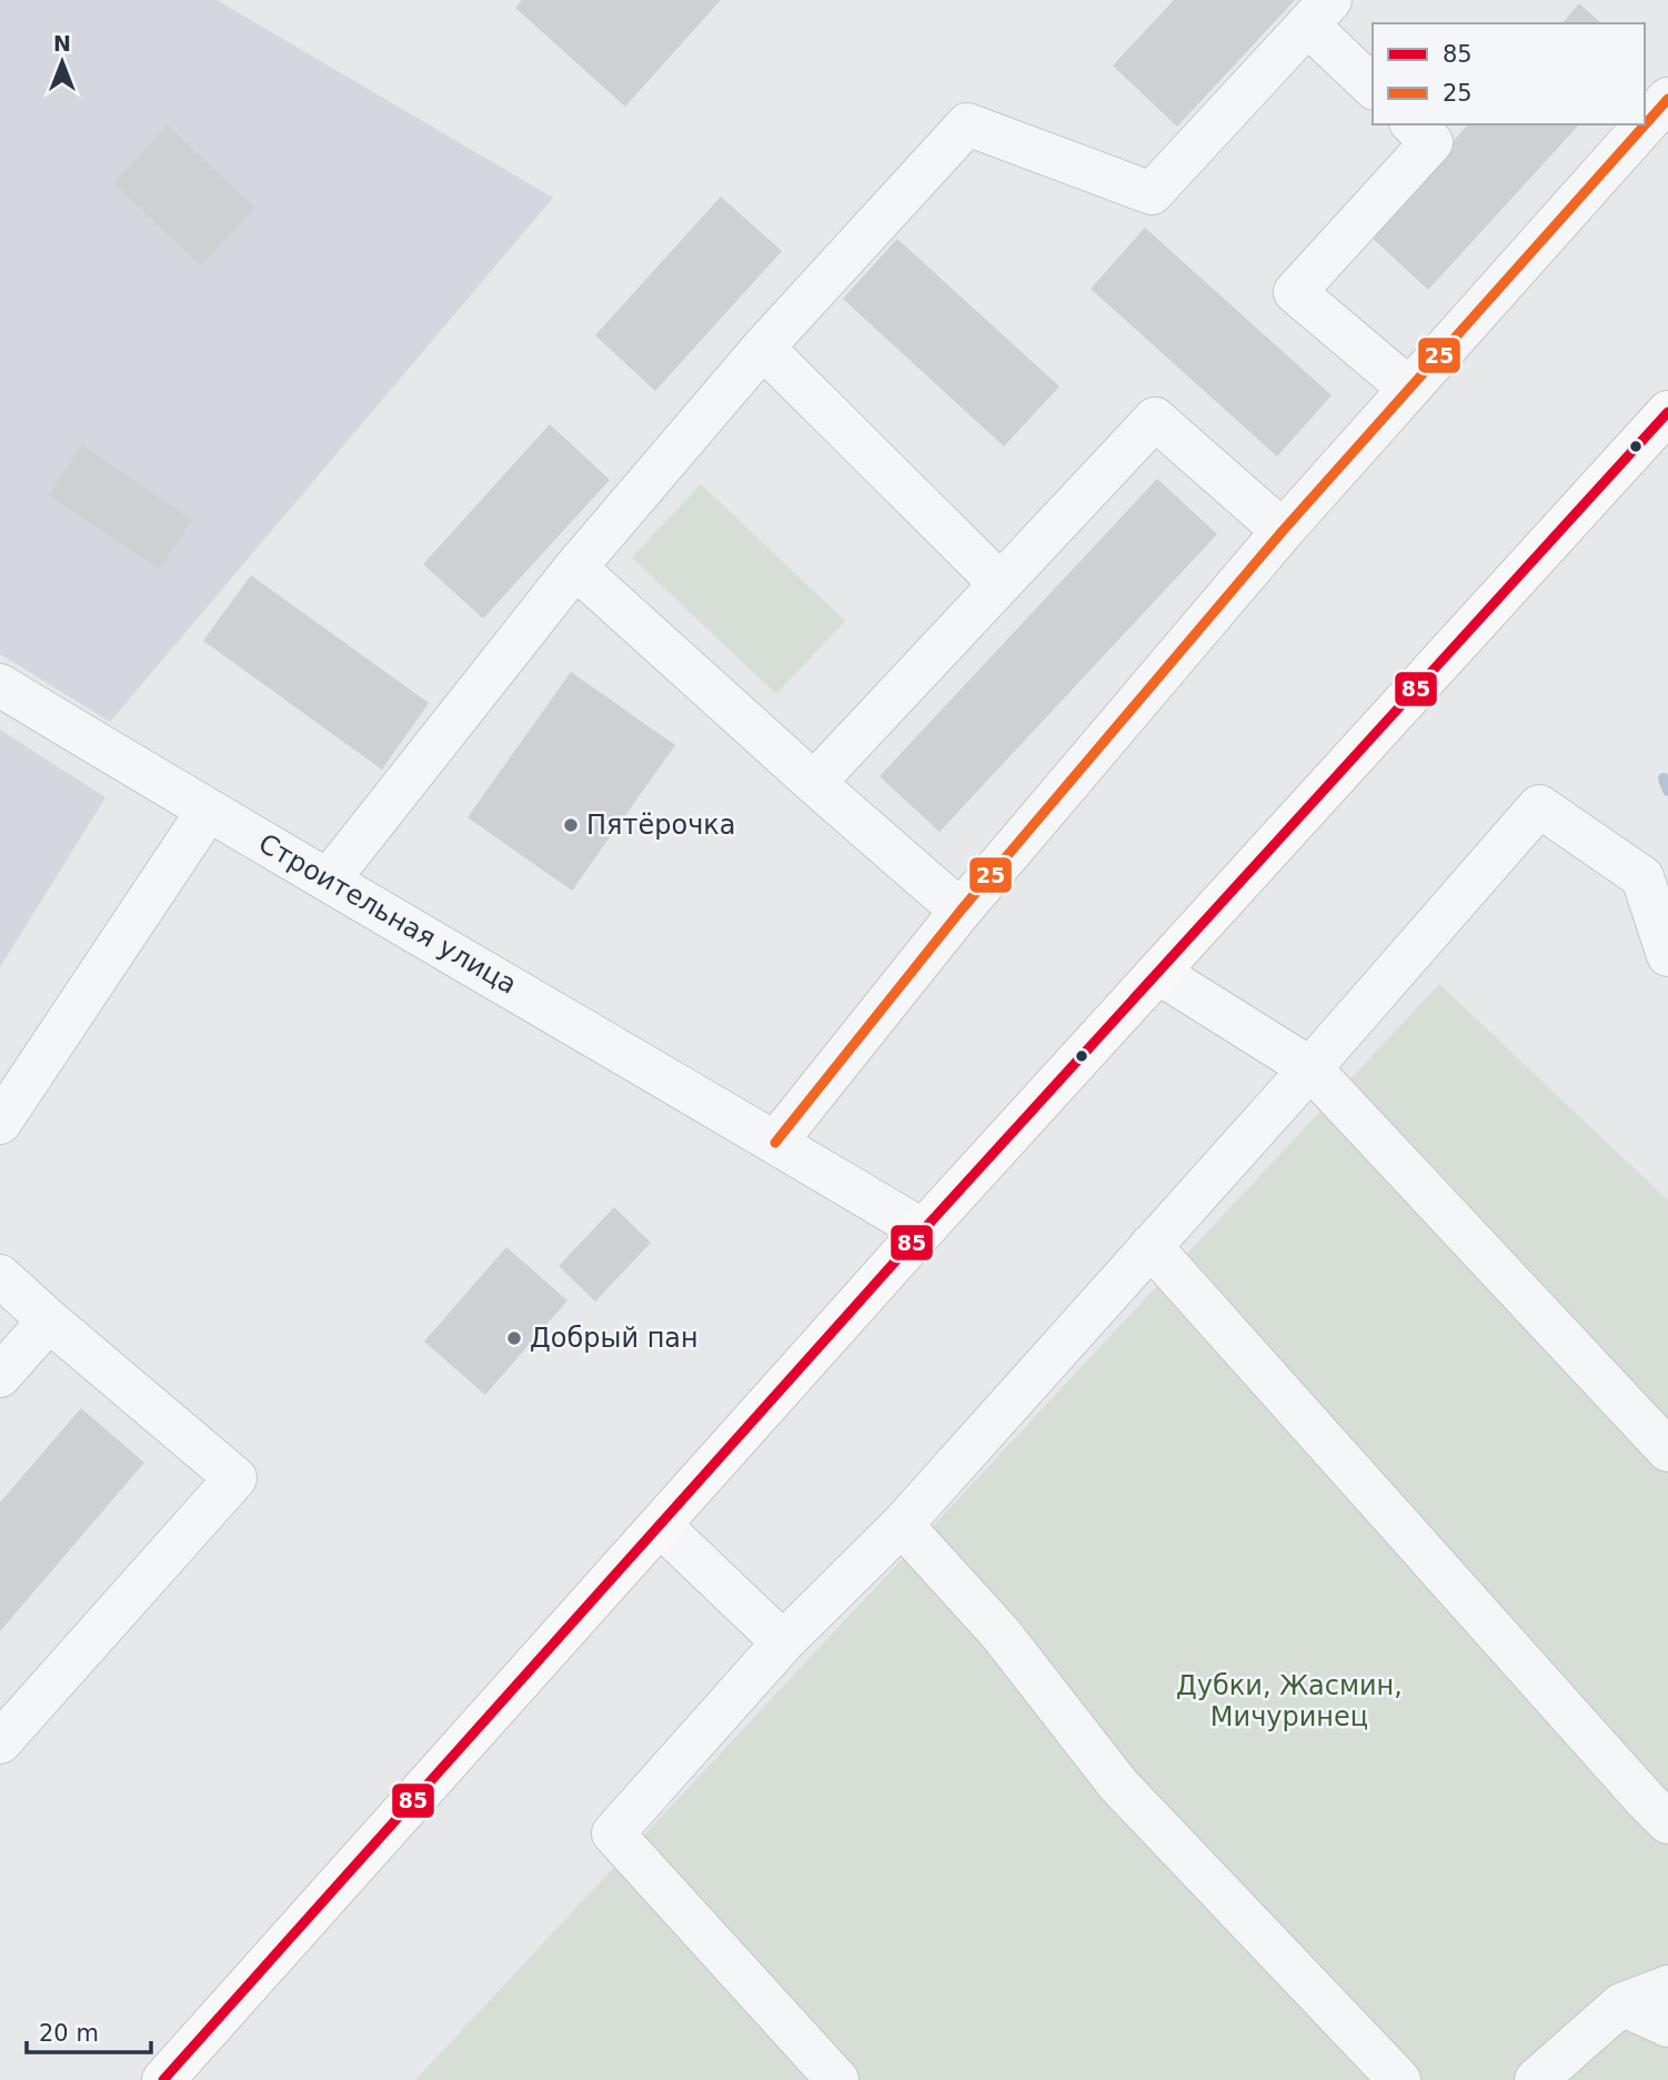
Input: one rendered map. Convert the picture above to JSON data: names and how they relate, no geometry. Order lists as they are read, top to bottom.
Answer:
{
  "streets": {
    "street": ["Строительная улица"]
  },
  "parks": ["Дубки, Жасмин, Мичуринец"],
  "places": ["Пятёрочка", "Добрый пан"],
  "lines": ["transit line 25", "transit line 85"],
  "legend": ["85", "25"],
  "scale_bar": "20 m",
  "north": "top"
}
